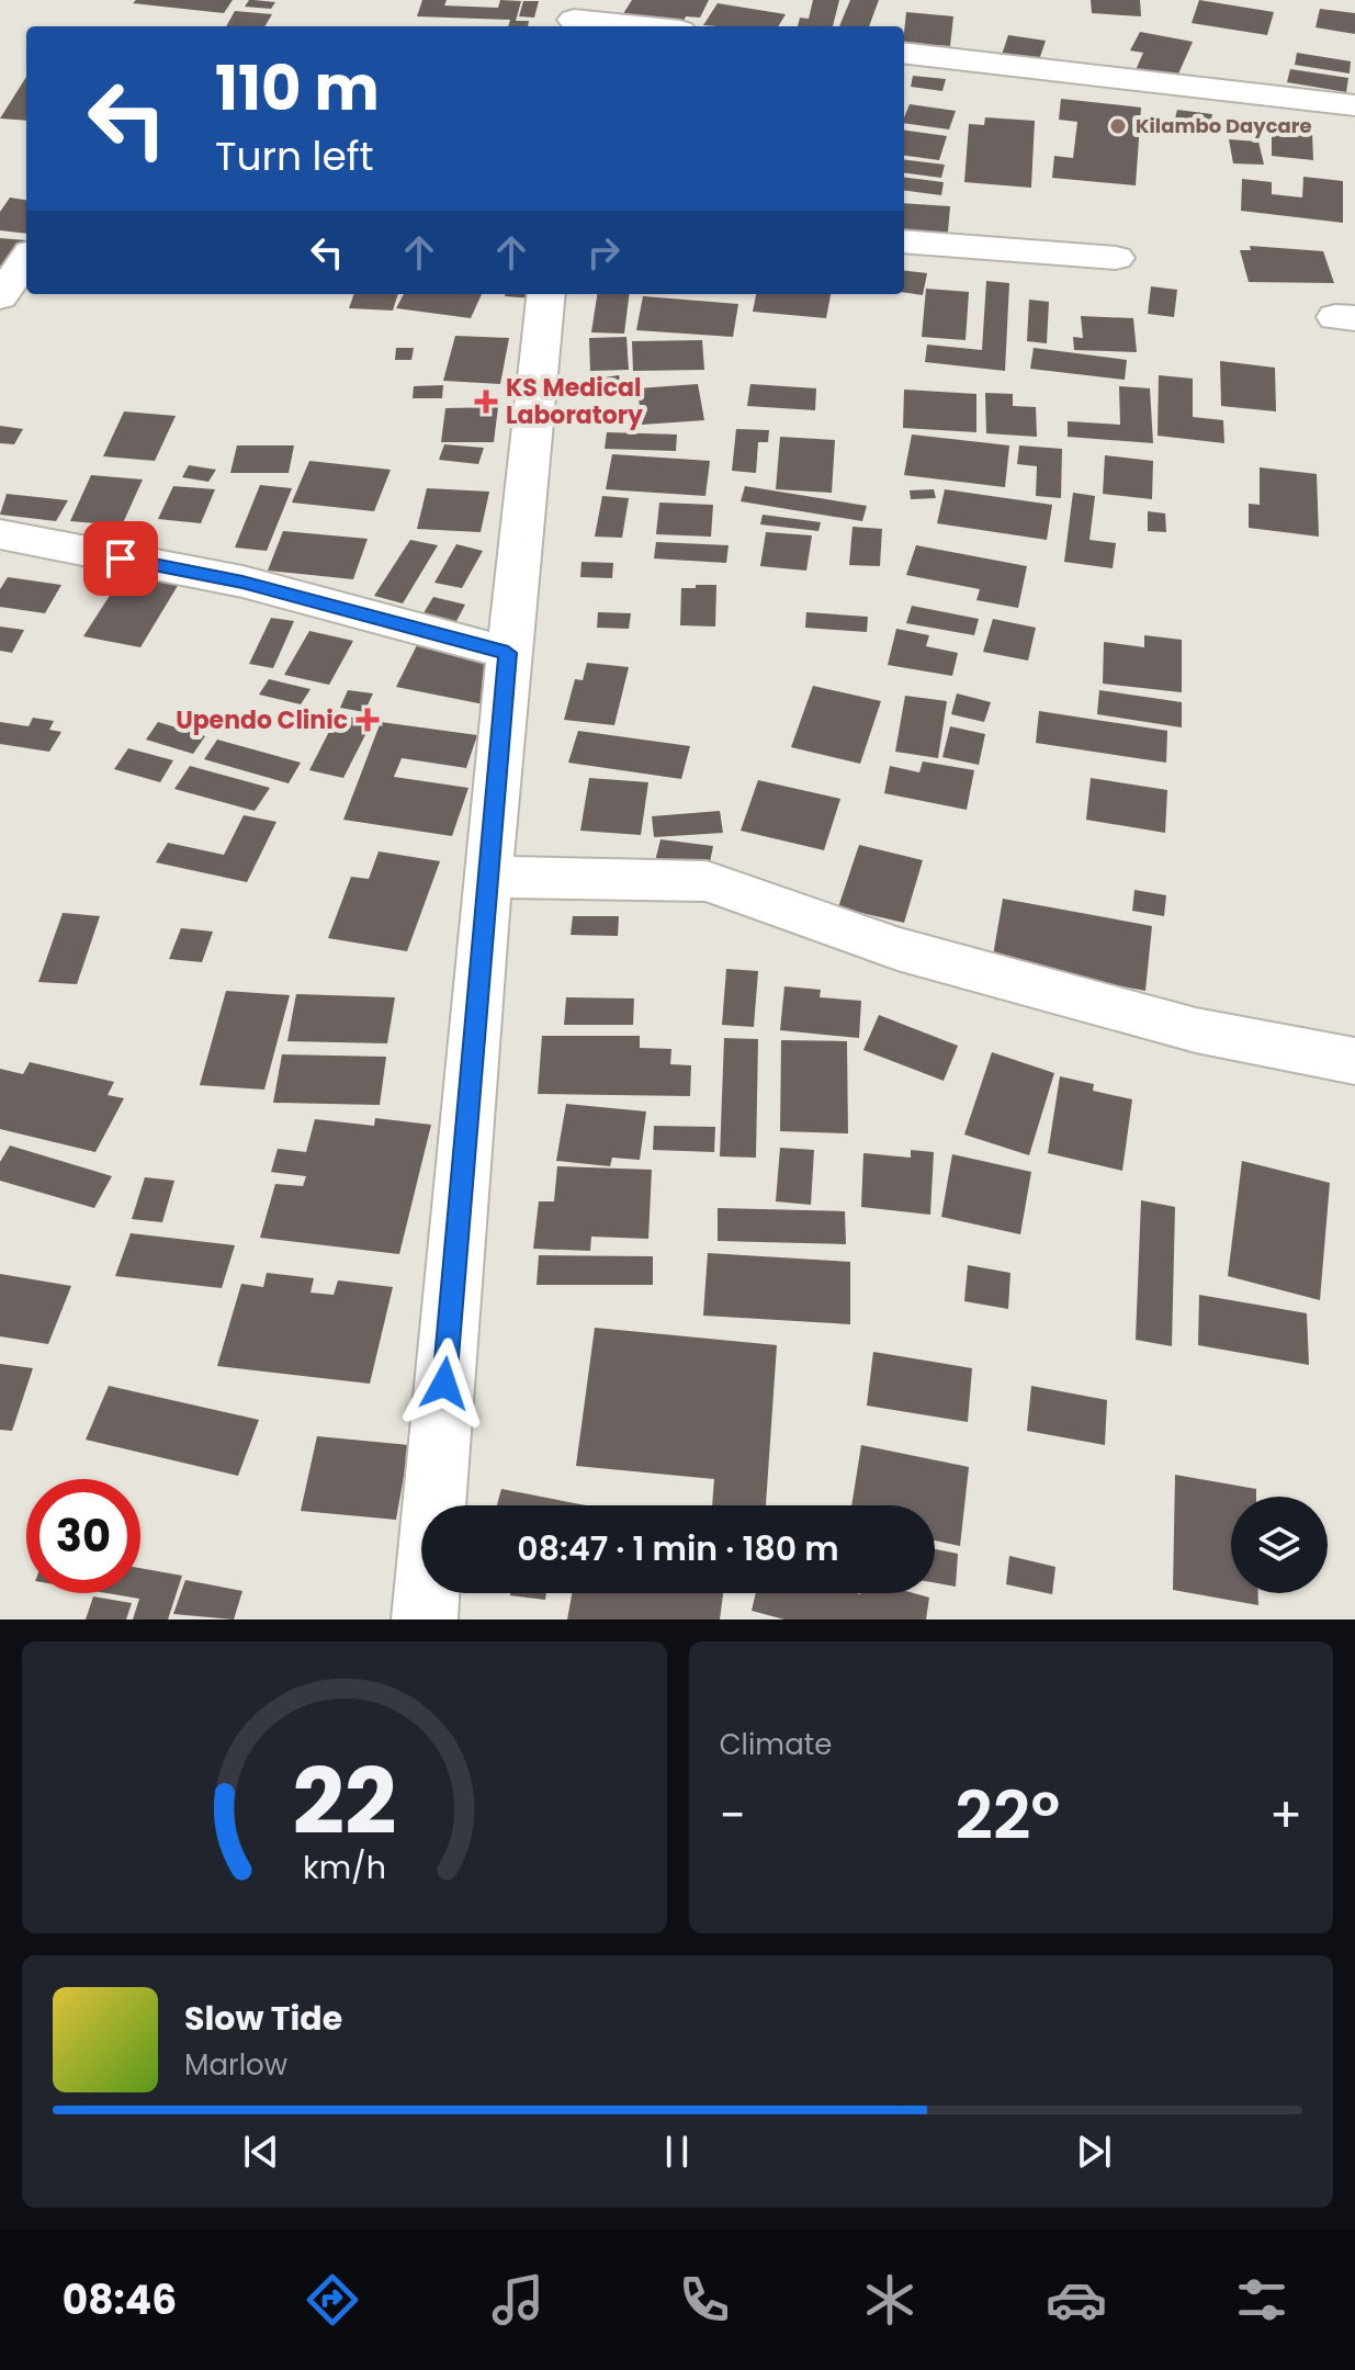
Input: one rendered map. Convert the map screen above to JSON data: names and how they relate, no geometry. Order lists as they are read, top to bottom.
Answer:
{
  "places": {
    "other": ["Kilambo Daycare"],
    "health": ["KS Medical Laboratory", "Upendo Clinic"]
  },
  "page": {
    "turn": ["110 m", "Turn left"],
    "limit": "30",
    "trip": "08:47 · 1 min · 180 m",
    "tile": "Climate",
    "heat": ["−", "22°", "+"],
    "song": ["Slow Tide", "Marlow"],
    "tabs": "08:46",
    "gauge": ["22", "km/h"]
  }
}
